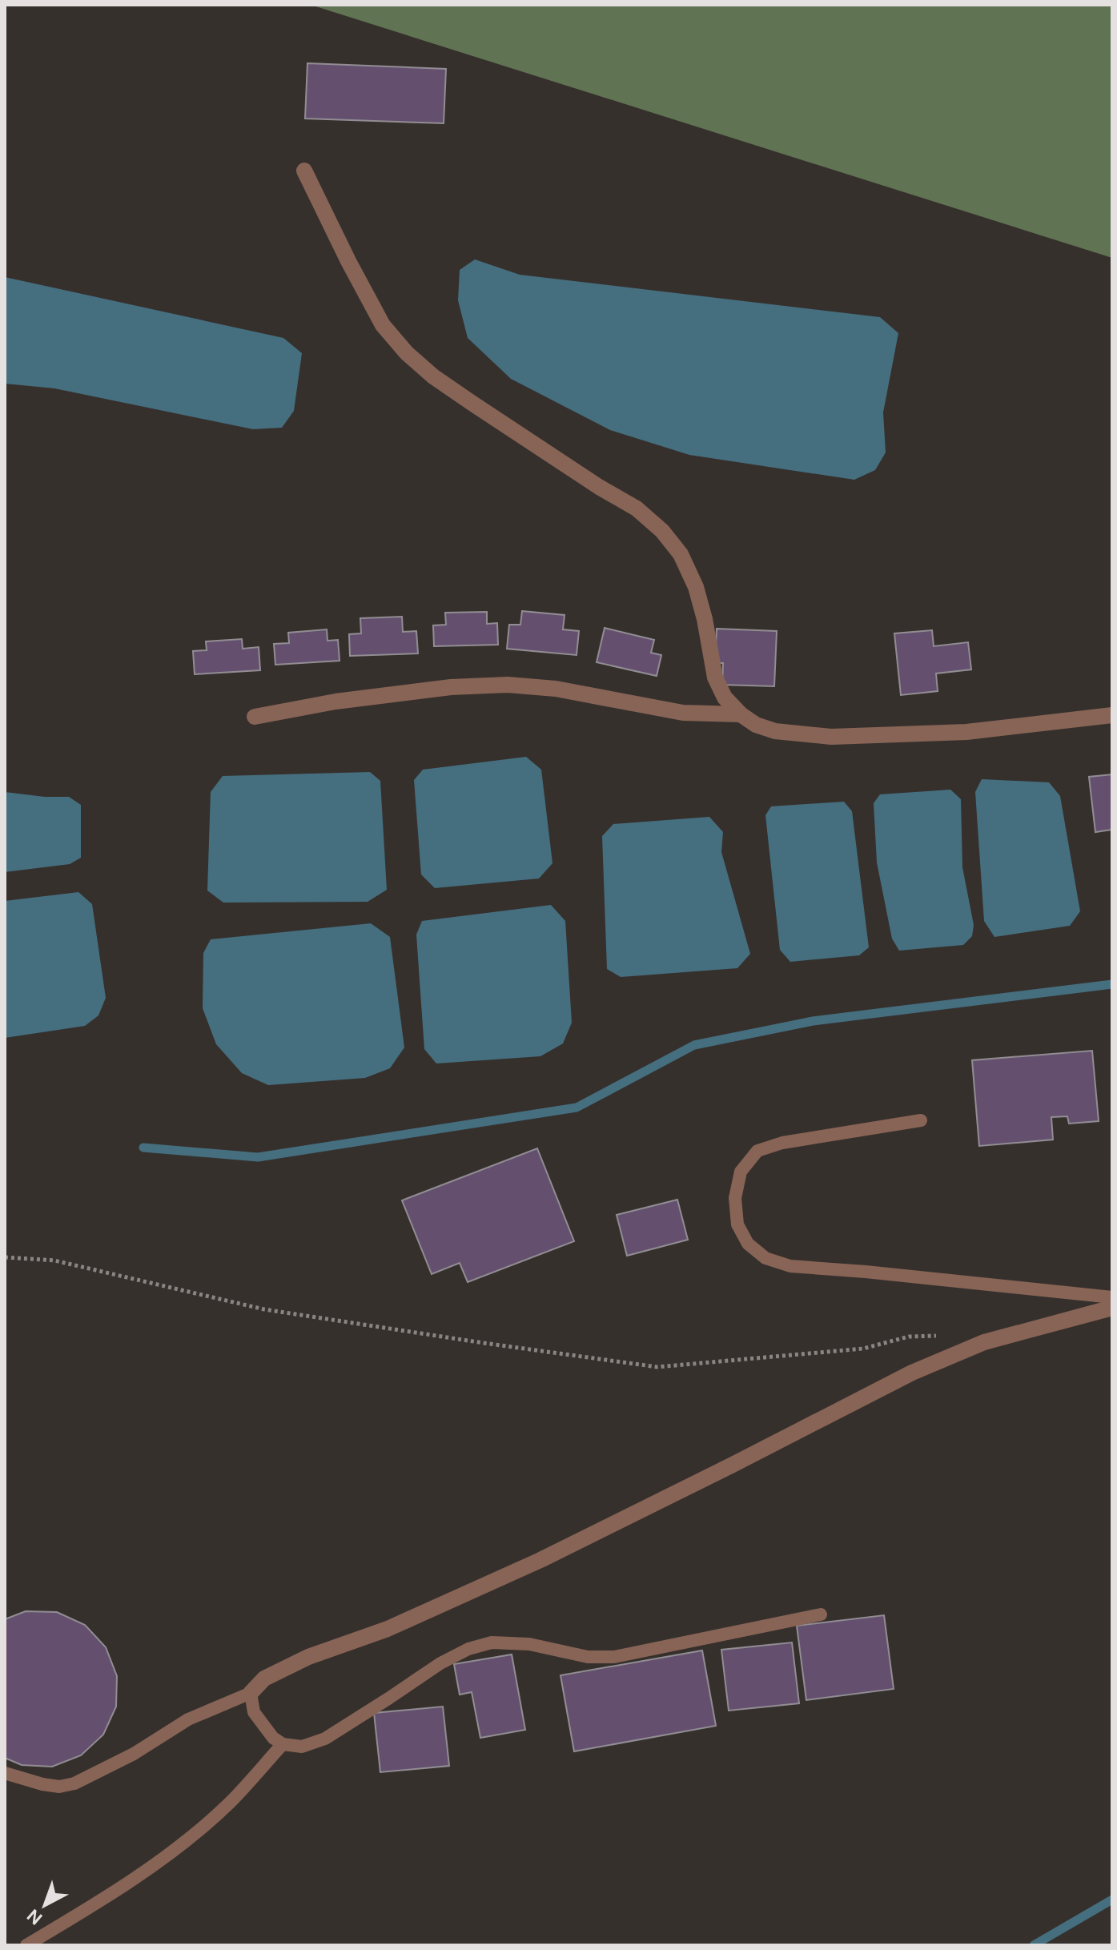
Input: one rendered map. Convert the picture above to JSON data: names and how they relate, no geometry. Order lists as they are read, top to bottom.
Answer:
{
  "north": "bottom left"
}
